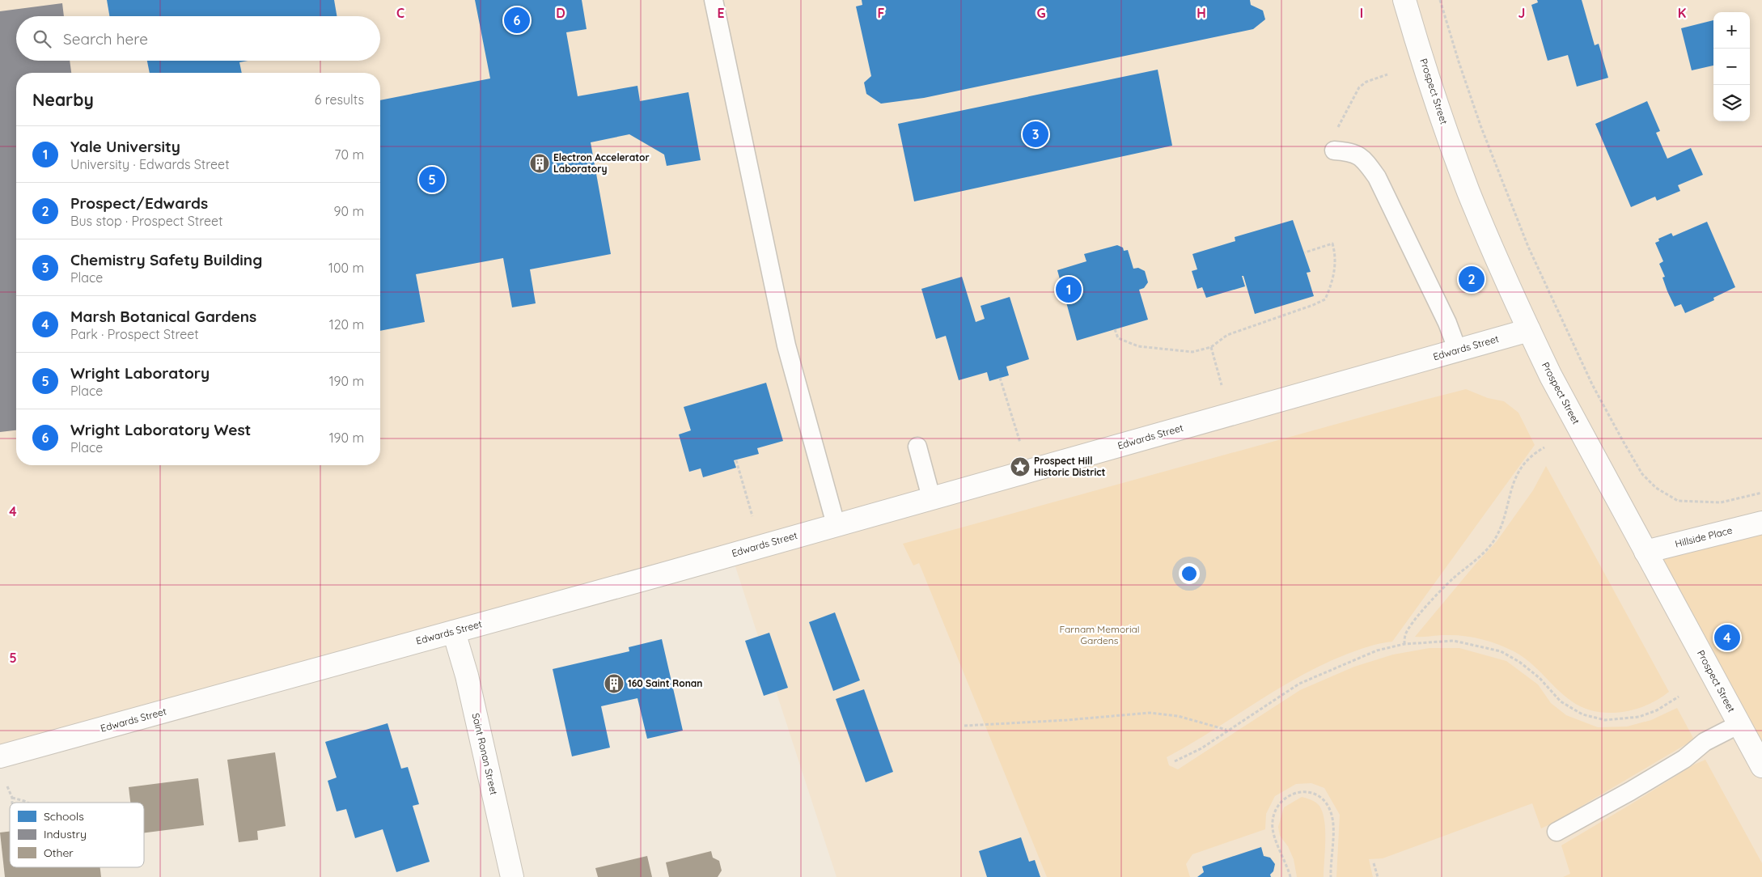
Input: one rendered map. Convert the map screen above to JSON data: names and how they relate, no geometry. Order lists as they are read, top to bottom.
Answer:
{
  "streets": {
    "main road": [
      "Prospect Street",
      "Edwards Street",
      "Hillside Place",
      "Saint Ronan Street"
    ]
  },
  "crossings": [
    ["Prospect Street", "Edwards Street"],
    ["Prospect Street", "Hillside Place"],
    ["Edwards Street", "Saint Ronan Street"]
  ],
  "parks": ["Farnam Memorial Gardens"],
  "places": {
    "building": ["Electron Accelerator Laboratory", "160 Saint Ronan"],
    "place": ["Prospect Hill Historic District"]
  },
  "legend": ["Schools", "Industry", "Other"],
  "page": {
    "pins": [
      "6",
      "3",
      "5",
      "2",
      "1",
      "4"
    ],
    "map_buttons": ["+", "−"],
    "search": "Search here",
    "heading": ["Nearby", "6 results"],
    "list": [
      {
        "mark": "1",
        "name": "Yale University",
        "note": "University · Edwards Street",
        "value": "70 m"
      },
      {
        "mark": "2",
        "name": "Prospect/Edwards",
        "note": "Bus stop · Prospect Street",
        "value": "90 m"
      },
      {
        "mark": "3",
        "name": "Chemistry Safety Building",
        "note": "Place",
        "value": "100 m"
      },
      {
        "mark": "4",
        "name": "Marsh Botanical Gardens",
        "note": "Park · Prospect Street",
        "value": "120 m"
      },
      {
        "mark": "5",
        "name": "Wright Laboratory",
        "note": "Place",
        "value": "190 m"
      },
      {
        "mark": "6",
        "name": "Wright Laboratory West",
        "note": "Place",
        "value": "190 m"
      }
    ]
  },
  "grid": {
    "columns": [
      "C",
      "D",
      "E",
      "F",
      "G",
      "H",
      "I",
      "J",
      "K"
    ],
    "rows": ["4", "5"]
  }
}
